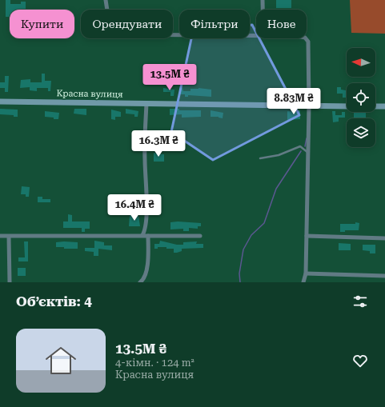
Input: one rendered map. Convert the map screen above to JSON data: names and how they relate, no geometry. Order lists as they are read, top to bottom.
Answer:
{
  "streets": {
    "street": ["Красна вулиця"]
  },
  "north": "left",
  "page": {
    "chip": [
      "Купити",
      "Орендувати",
      "Фільтри",
      "Нове"
    ],
    "price": [
      "13.5M ₴",
      "8.83M ₴",
      "16.3M ₴",
      "16.4M ₴"
    ],
    "heading": "Об’єктів: 4",
    "list": [
      {
        "name": "13.5M ₴",
        "note": "4-кімн. · 124 m² · Красна вулиця"
      }
    ]
  }
}
